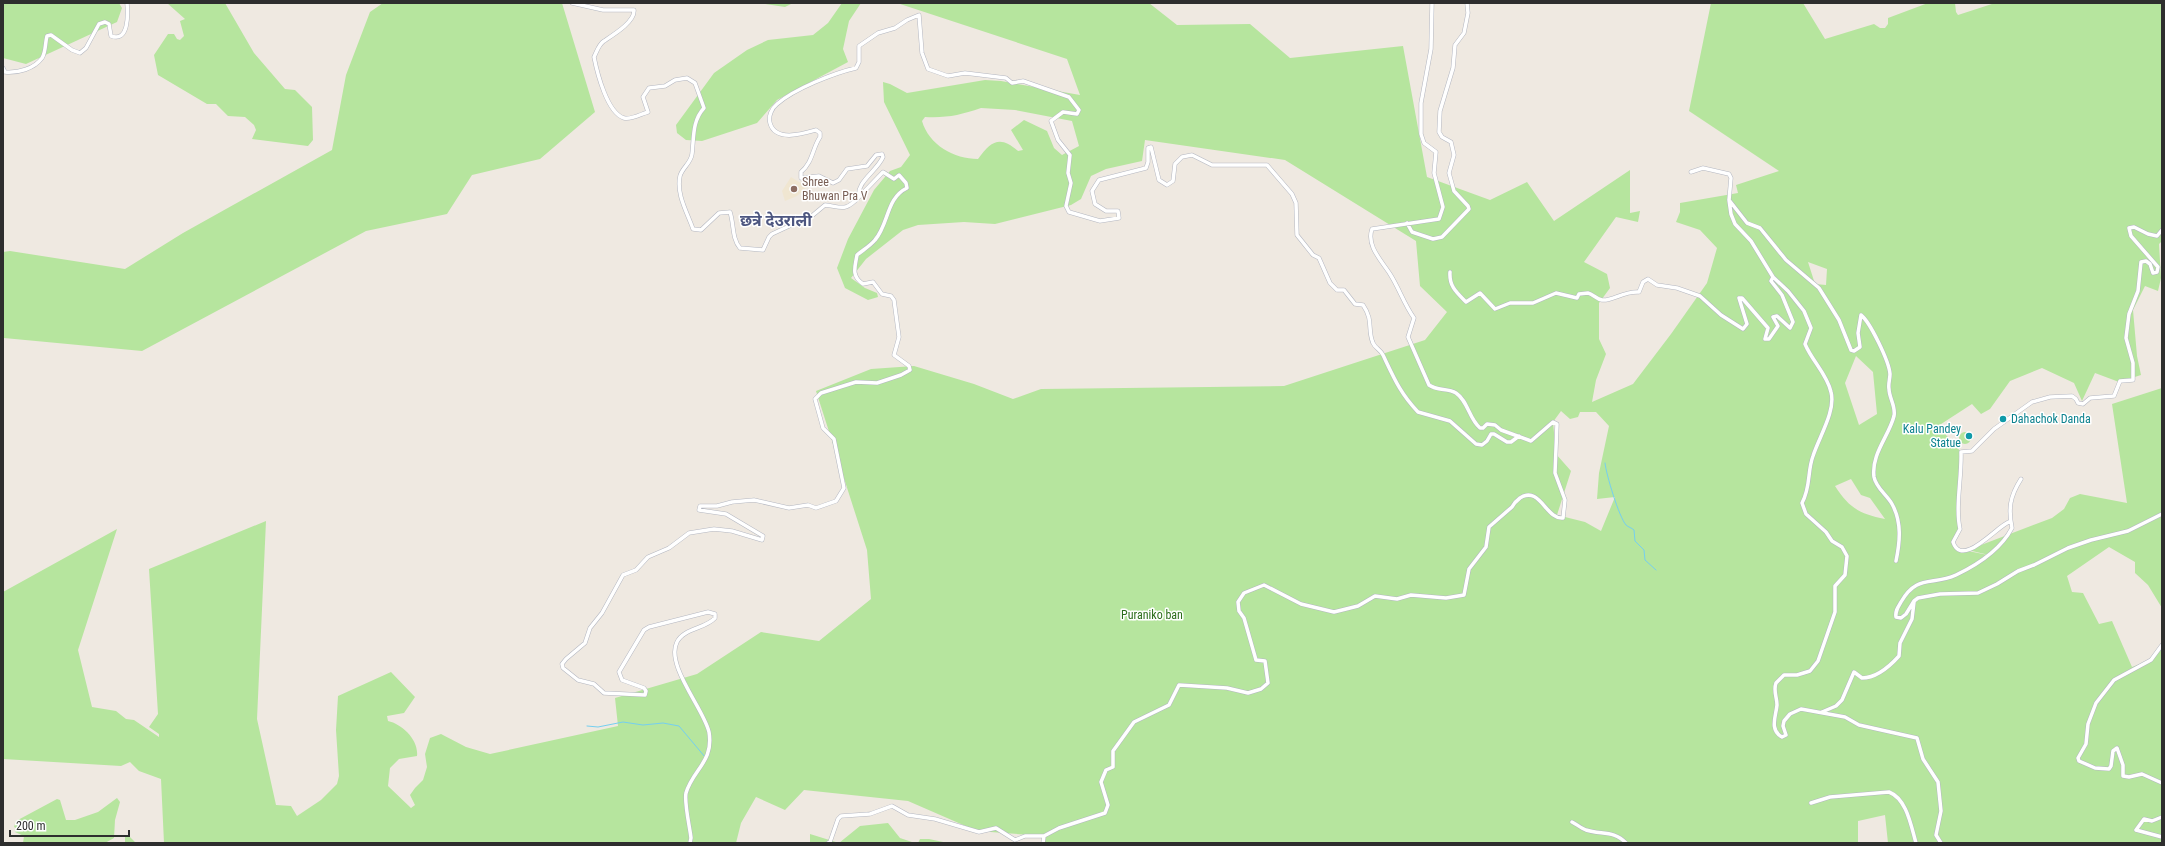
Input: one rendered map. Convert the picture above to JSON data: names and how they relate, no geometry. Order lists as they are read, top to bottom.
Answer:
{
  "districts": ["छत्रे देउराली"],
  "parks": ["Puraniko ban"],
  "places": ["Shree Bhuwan Pra V", "Dahachok Danda", "Kalu Pandey Statue"],
  "scale_bar": "200 m"
}
